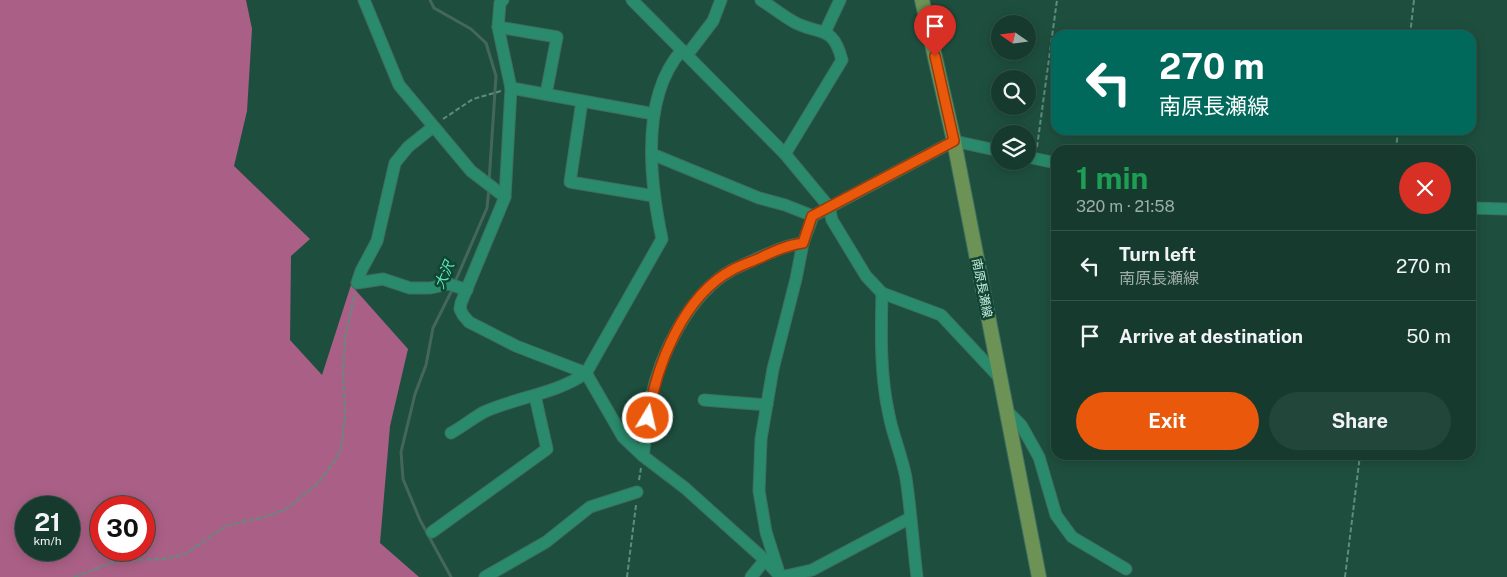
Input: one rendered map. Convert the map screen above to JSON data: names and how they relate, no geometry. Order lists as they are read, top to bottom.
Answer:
{
  "streets": {
    "main road": ["南原長瀬線"]
  },
  "water": ["大沢"],
  "north": "left",
  "page": {
    "turn": ["270 m", "南原長瀬線"],
    "heading": ["1 min", "320 m · 21:58"],
    "list": [
      {
        "name": "Turn left",
        "note": "南原長瀬線",
        "value": "270 m"
      },
      {
        "name": "Arrive at destination",
        "value": "50 m"
      }
    ],
    "buttons": ["Exit", "Share"],
    "speed": "21 km/h",
    "limit": "30"
  }
}
